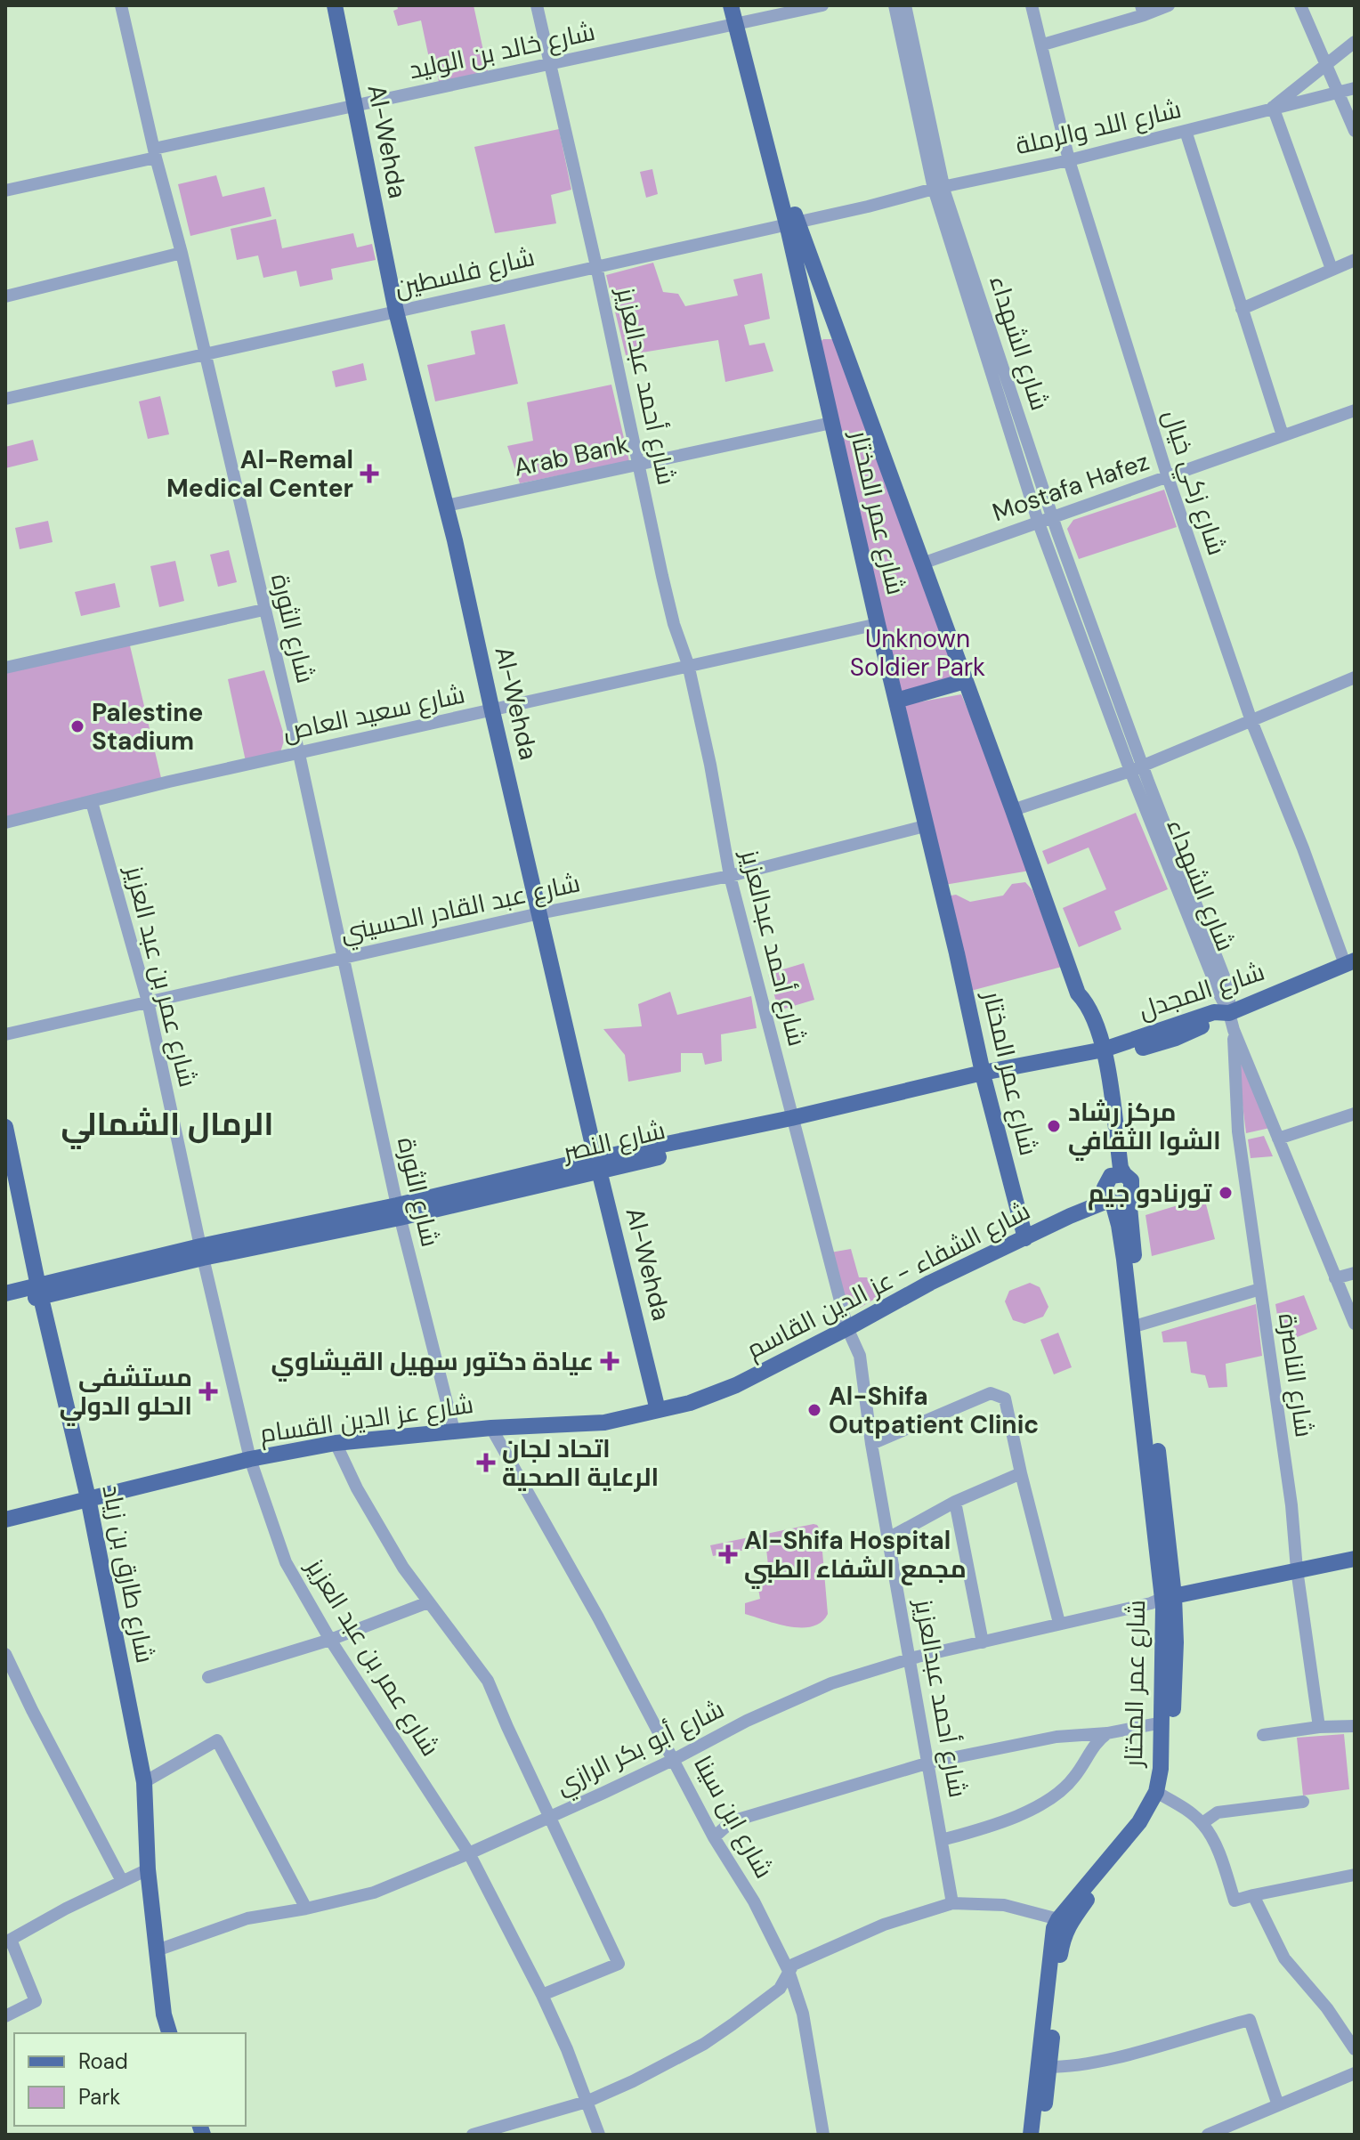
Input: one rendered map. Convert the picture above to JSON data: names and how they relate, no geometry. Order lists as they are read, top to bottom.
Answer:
{
  "streets": {
    "main road": [
      "Al-Wehda",
      "شارع عمر المختار",
      "شارع المجدل",
      "شارع النصر",
      "شارع الشفاء - عز الدين القاسم",
      "شارع عز الدين القسام",
      "شارع طارق بن زياد"
    ],
    "street": [
      "شارع خالد بن الوليد",
      "شارع اللد والرملة",
      "شارع فلسطين",
      "شارع الشهداء",
      "شارع أحمد عبدالعزيز",
      "Arab Bank",
      "شارع زكي خيال",
      "Mostafa Hafez",
      "شارع الثورة",
      "شارع سعيد العاص",
      "شارع عبد القادر الحسيني",
      "شارع عمر بن عبد العزيز",
      "شارع الناصرة",
      "شارع أبو بكر الرازي",
      "شارع ابن سينا"
    ]
  },
  "crossings": [
    ["شارع خالد بن الوليد", "Al-Wehda"],
    ["شارع خالد بن الوليد", "شارع أحمد عبدالعزيز"],
    ["شارع خالد بن الوليد", "شارع عمر المختار"],
    ["شارع خالد بن الوليد", "شارع الثورة"],
    ["شارع اللد والرملة", "شارع فلسطين"],
    ["شارع اللد والرملة", "شارع الشهداء"],
    ["شارع اللد والرملة", "شارع زكي خيال"],
    ["Al-Wehda", "شارع فلسطين"],
    ["Al-Wehda", "Arab Bank"],
    ["Al-Wehda", "شارع سعيد العاص"],
    ["Al-Wehda", "شارع عبد القادر الحسيني"],
    ["Al-Wehda", "شارع النصر"],
    ["Al-Wehda", "شارع عز الدين القسام"],
    ["شارع فلسطين", "شارع الشهداء"],
    ["شارع فلسطين", "شارع أحمد عبدالعزيز"],
    ["شارع فلسطين", "شارع عمر المختار"],
    ["شارع فلسطين", "شارع الثورة"],
    ["شارع الشهداء", "Mostafa Hafez"],
    ["شارع الشهداء", "شارع المجدل"],
    ["شارع الشهداء", "شارع الناصرة"],
    ["شارع أحمد عبدالعزيز", "Arab Bank"],
    ["شارع أحمد عبدالعزيز", "شارع سعيد العاص"],
    ["شارع أحمد عبدالعزيز", "شارع عبد القادر الحسيني"],
    ["شارع أحمد عبدالعزيز", "شارع النصر"],
    ["شارع أحمد عبدالعزيز", "شارع الشفاء - عز الدين القاسم"],
    ["شارع أحمد عبدالعزيز", "شارع أبو بكر الرازي"],
    ["Arab Bank", "شارع عمر المختار"],
    ["شارع زكي خيال", "Mostafa Hafez"],
    ["شارع زكي خيال", "شارع المجدل"],
    ["Mostafa Hafez", "شارع عمر المختار"],
    ["شارع عمر المختار", "شارع سعيد العاص"],
    ["شارع عمر المختار", "شارع عبد القادر الحسيني"],
    ["شارع عمر المختار", "شارع المجدل"],
    ["شارع عمر المختار", "شارع النصر"],
    ["شارع عمر المختار", "شارع الشفاء - عز الدين القاسم"],
    ["شارع عمر المختار", "شارع أبو بكر الرازي"],
    ["شارع الثورة", "شارع سعيد العاص"],
    ["شارع الثورة", "شارع عبد القادر الحسيني"],
    ["شارع الثورة", "شارع النصر"],
    ["شارع الثورة", "شارع عز الدين القسام"],
    ["شارع سعيد العاص", "شارع عمر بن عبد العزيز"],
    ["شارع عبد القادر الحسيني", "شارع عمر بن عبد العزيز"],
    ["شارع عمر بن عبد العزيز", "شارع النصر"],
    ["شارع عمر بن عبد العزيز", "شارع عز الدين القسام"],
    ["شارع عمر بن عبد العزيز", "شارع أبو بكر الرازي"],
    ["شارع المجدل", "شارع النصر"],
    ["شارع النصر", "شارع طارق بن زياد"],
    ["شارع الشفاء - عز الدين القاسم", "شارع عز الدين القسام"],
    ["شارع عز الدين القسام", "شارع طارق بن زياد"],
    ["شارع عز الدين القسام", "شارع ابن سينا"],
    ["شارع طارق بن زياد", "شارع أبو بكر الرازي"],
    ["شارع أبو بكر الرازي", "شارع ابن سينا"]
  ],
  "districts": ["الرمال الشمالي"],
  "parks": ["Unknown Soldier Park"],
  "places": {
    "health": [
      "Al-Remal Medical Center",
      "عيادة دكتور سهيل القيشاوي",
      "مستشفى الحلو الدولي",
      "اتحاد لجان الرعاية الصحية",
      "Al-Shifa Hospital مجمع الشفاء الطبي"
    ],
    "other": [
      "Palestine Stadium",
      "مركز رشاد الشوا الثقافي",
      "تورنادو جيم",
      "Al-Shifa Outpatient Clinic"
    ]
  },
  "legend": ["Road", "Park"]
}
